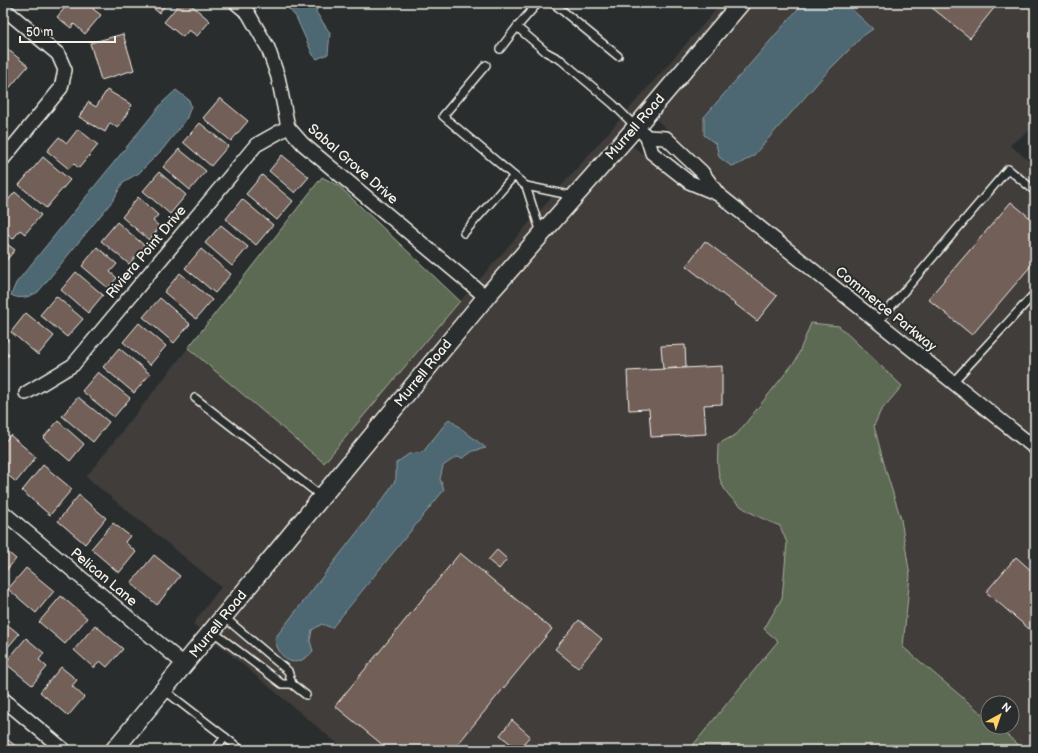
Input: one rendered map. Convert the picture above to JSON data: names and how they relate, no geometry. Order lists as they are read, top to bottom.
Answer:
{
  "streets": {
    "street": [
      "Murrell Road",
      "Sabal Grove Drive",
      "Riviera Point Drive",
      "Commerce Parkway",
      "Pelican Lane"
    ]
  },
  "crossings": [
    ["Murrell Road", "Sabal Grove Drive"],
    ["Murrell Road", "Commerce Parkway"],
    ["Murrell Road", "Pelican Lane"],
    ["Sabal Grove Drive", "Riviera Point Drive"]
  ],
  "scale_bar": "50 m",
  "north": "top right"
}
